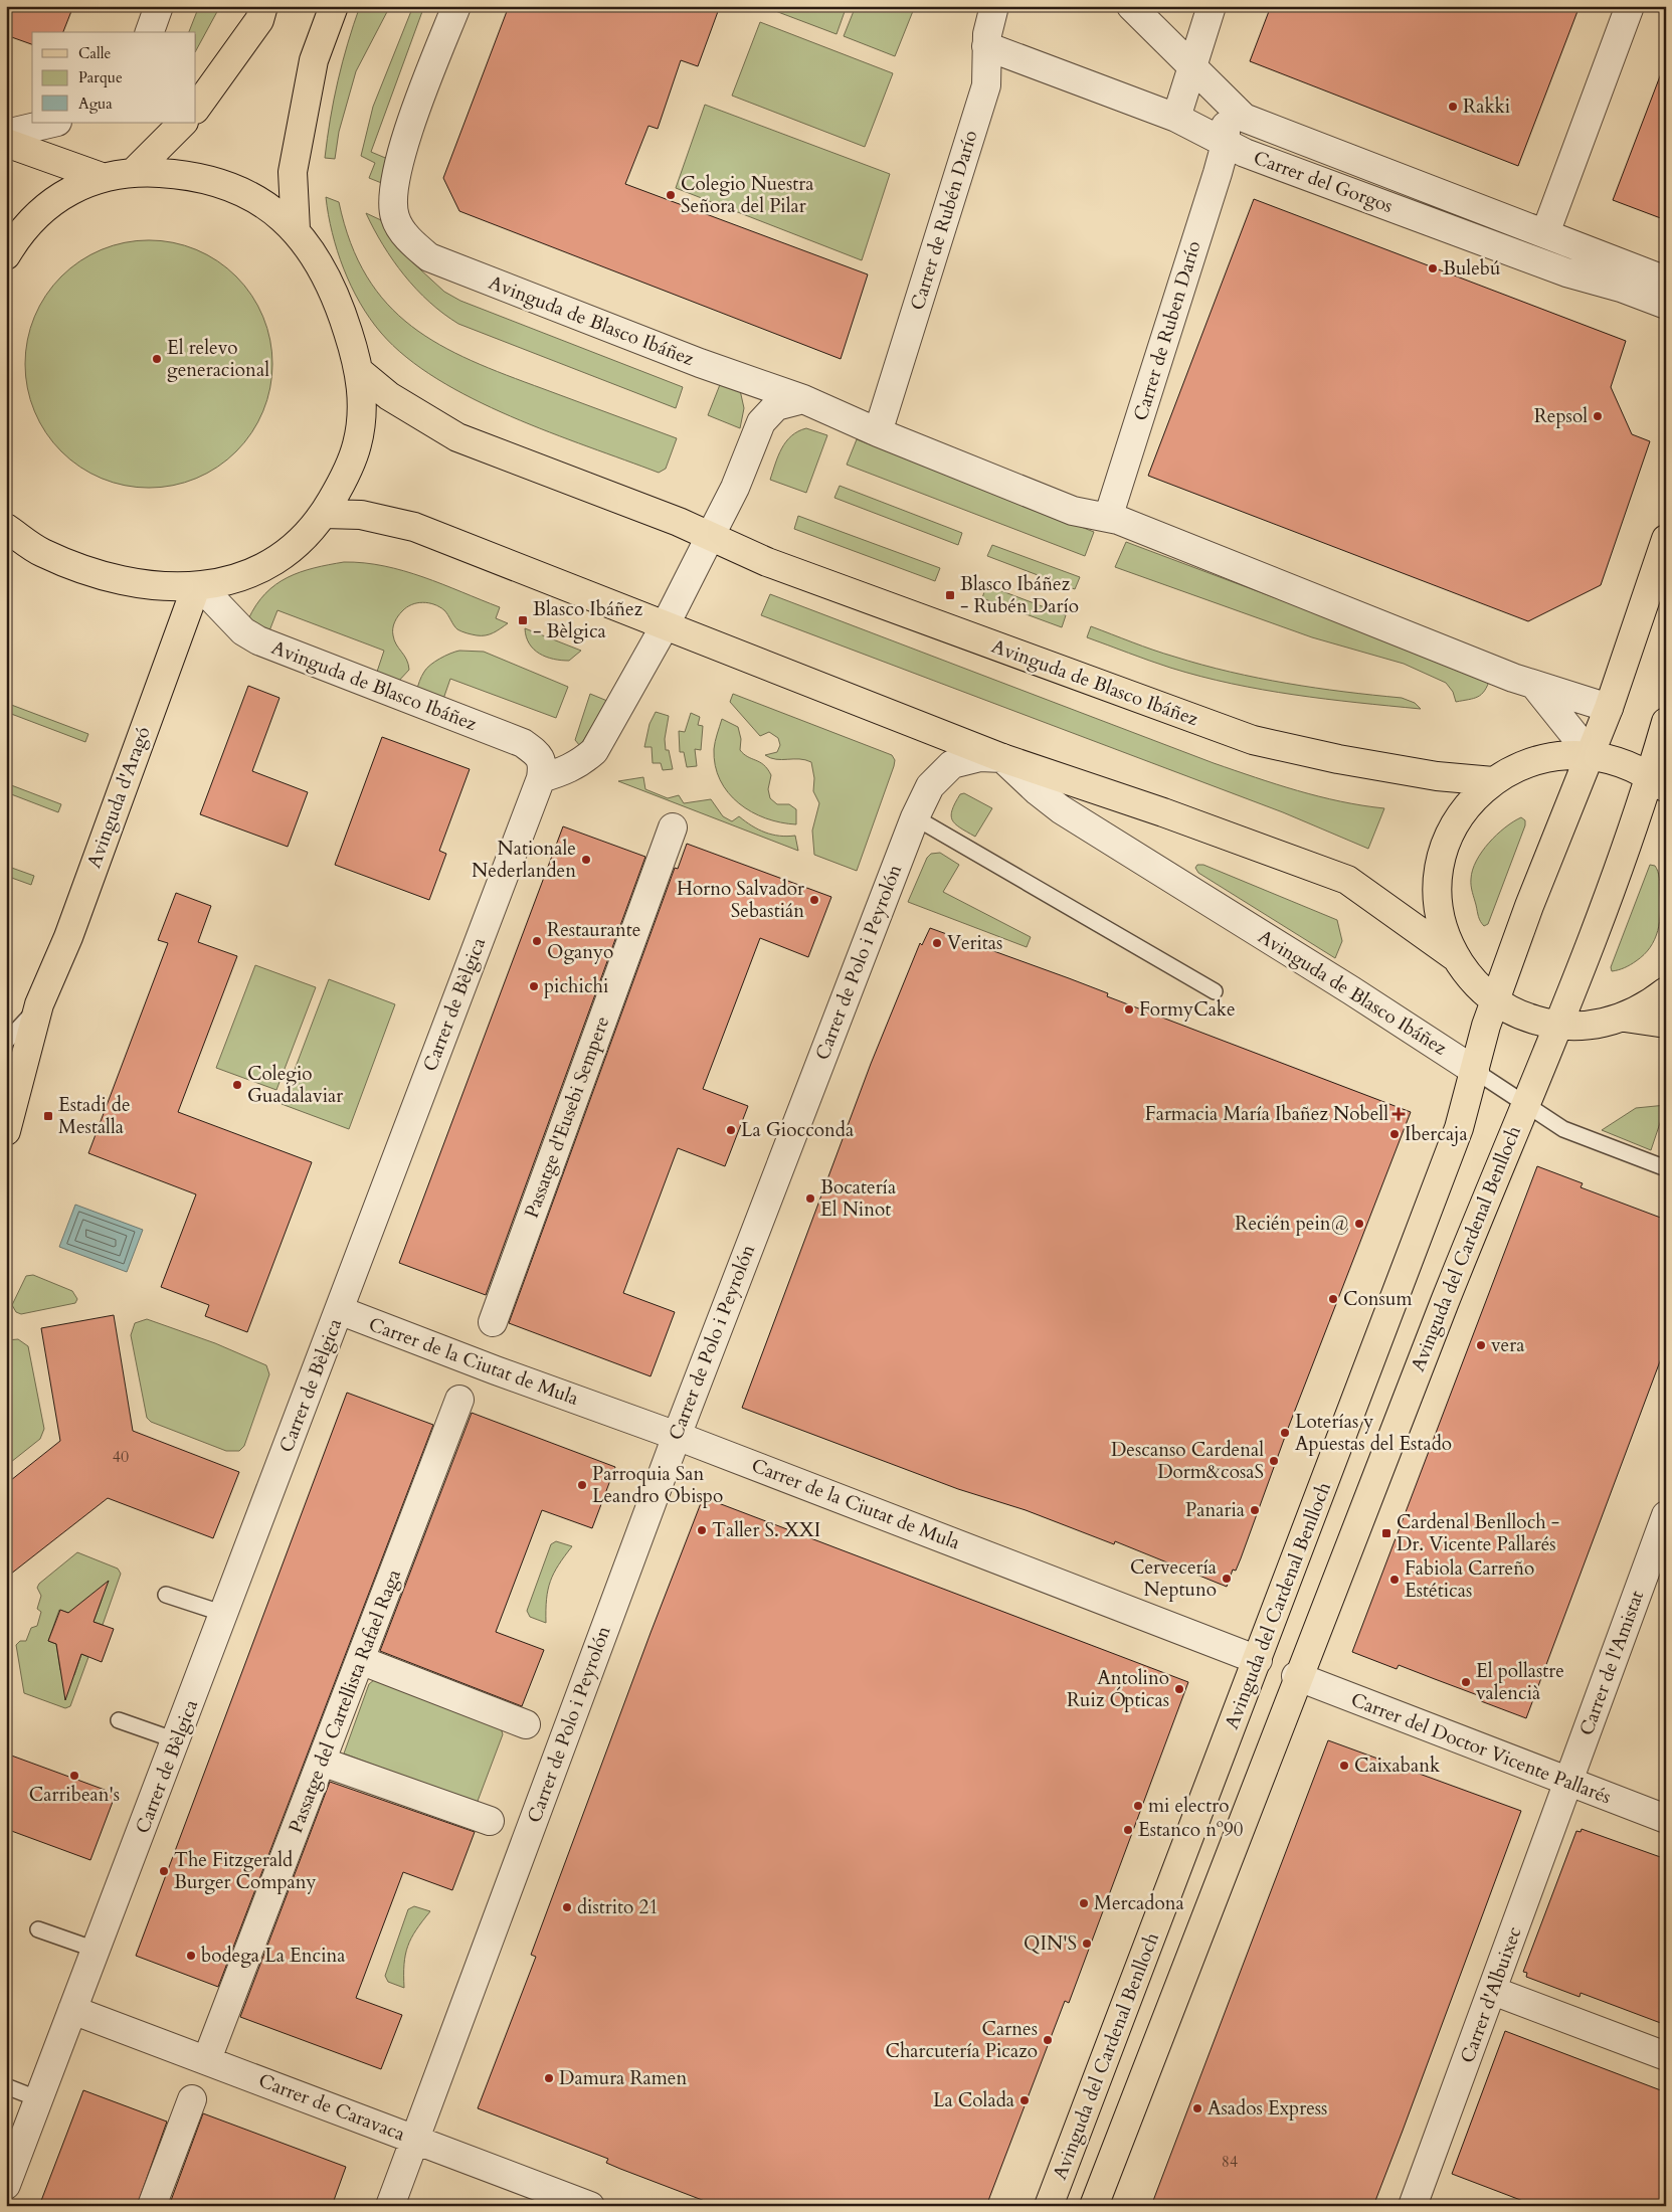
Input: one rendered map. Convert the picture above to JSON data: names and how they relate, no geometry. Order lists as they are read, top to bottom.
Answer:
{
  "streets": {
    "main road": ["Avinguda de Blasco Ibáñez", "Avinguda d'Aragó", "Avinguda del Cardenal Benlloch"],
    "street": [
      "Carrer del Gorgos",
      "Carrer de Rubén Darío",
      "Carrer de Ruben Darío",
      "Carrer de Polo i Peyrolón",
      "Carrer de Bèlgica",
      "Passatge d'Eusebi Sempere",
      "Carrer de la Ciutat de Mula",
      "Carrer de l'Amistat",
      "Passatge del Cartellista Rafael Raga",
      "Carrer del Doctor Vicente Pallarés",
      "Carrer d'Albuixec",
      "Carrer de Caravaca"
    ]
  },
  "crossings": [
    ["Carrer del Gorgos", "Carrer de Rubén Darío"],
    ["Carrer del Gorgos", "Carrer de Ruben Darío"],
    ["Carrer de Rubén Darío", "Avinguda de Blasco Ibáñez"],
    ["Avinguda de Blasco Ibáñez", "Carrer de Ruben Darío"],
    ["Avinguda de Blasco Ibáñez", "Avinguda d'Aragó"],
    ["Avinguda de Blasco Ibáñez", "Carrer de Polo i Peyrolón"],
    ["Avinguda de Blasco Ibáñez", "Carrer de Bèlgica"],
    ["Avinguda de Blasco Ibáñez", "Avinguda del Cardenal Benlloch"],
    ["Carrer de Polo i Peyrolón", "Carrer de la Ciutat de Mula"],
    ["Carrer de Polo i Peyrolón", "Carrer de Caravaca"],
    ["Carrer de Bèlgica", "Carrer de la Ciutat de Mula"],
    ["Carrer de Bèlgica", "Carrer de Caravaca"],
    ["Avinguda del Cardenal Benlloch", "Carrer de la Ciutat de Mula"],
    ["Avinguda del Cardenal Benlloch", "Carrer del Doctor Vicente Pallarés"],
    ["Carrer de l'Amistat", "Carrer del Doctor Vicente Pallarés"],
    ["Carrer de l'Amistat", "Carrer d'Albuixec"],
    ["Passatge del Cartellista Rafael Raga", "Carrer de Caravaca"],
    ["Carrer del Doctor Vicente Pallarés", "Carrer d'Albuixec"]
  ],
  "places": {
    "other": [
      "Rakki",
      "Colegio Nuestra Señora del Pilar",
      "Bulebú",
      "El relevo generacional",
      "Repsol",
      "Nationale Nederlanden",
      "Horno Salvador Sebastián",
      "Restaurante Oganyo",
      "Veritas",
      "pichichi",
      "FormyCake",
      "Colegio Guadalaviar",
      "La Giocconda",
      "Ibercaja",
      "Bocatería El Ninot",
      "Recién pein@",
      "Consum",
      "vera",
      "Loterías y Apuestas del Estado",
      "Descanso Cardenal Dorm&cosaS",
      "Parroquia San Leandro Obispo",
      "Panaria",
      "Taller S. XXI",
      "Cervecería Neptuno",
      "Fabiola Carreño Estéticas",
      "El pollastre valencià",
      "Antolino Ruiz Ópticas",
      "Caixabank",
      "Carribean's",
      "mi electro",
      "Estanco nº90",
      "The Fitzgerald Burger Company",
      "Mercadona",
      "distrito 21",
      "QIN'S",
      "bodega La Encina",
      "Carnes Charcutería Picazo",
      "Damura Ramen",
      "La Colada",
      "Asados Express"
    ],
    "transit": [
      "Blasco Ibáñez - Rubén Darío",
      "Blasco Ibáñez - Bèlgica",
      "Estadi de Mestalla",
      "Cardenal Benlloch - Dr. Vicente Pallarés"
    ],
    "health": ["Farmacia María Ibañez Nobell"]
  },
  "house_numbers": ["40", "84"],
  "legend": ["Calle", "Parque", "Agua"]
}
